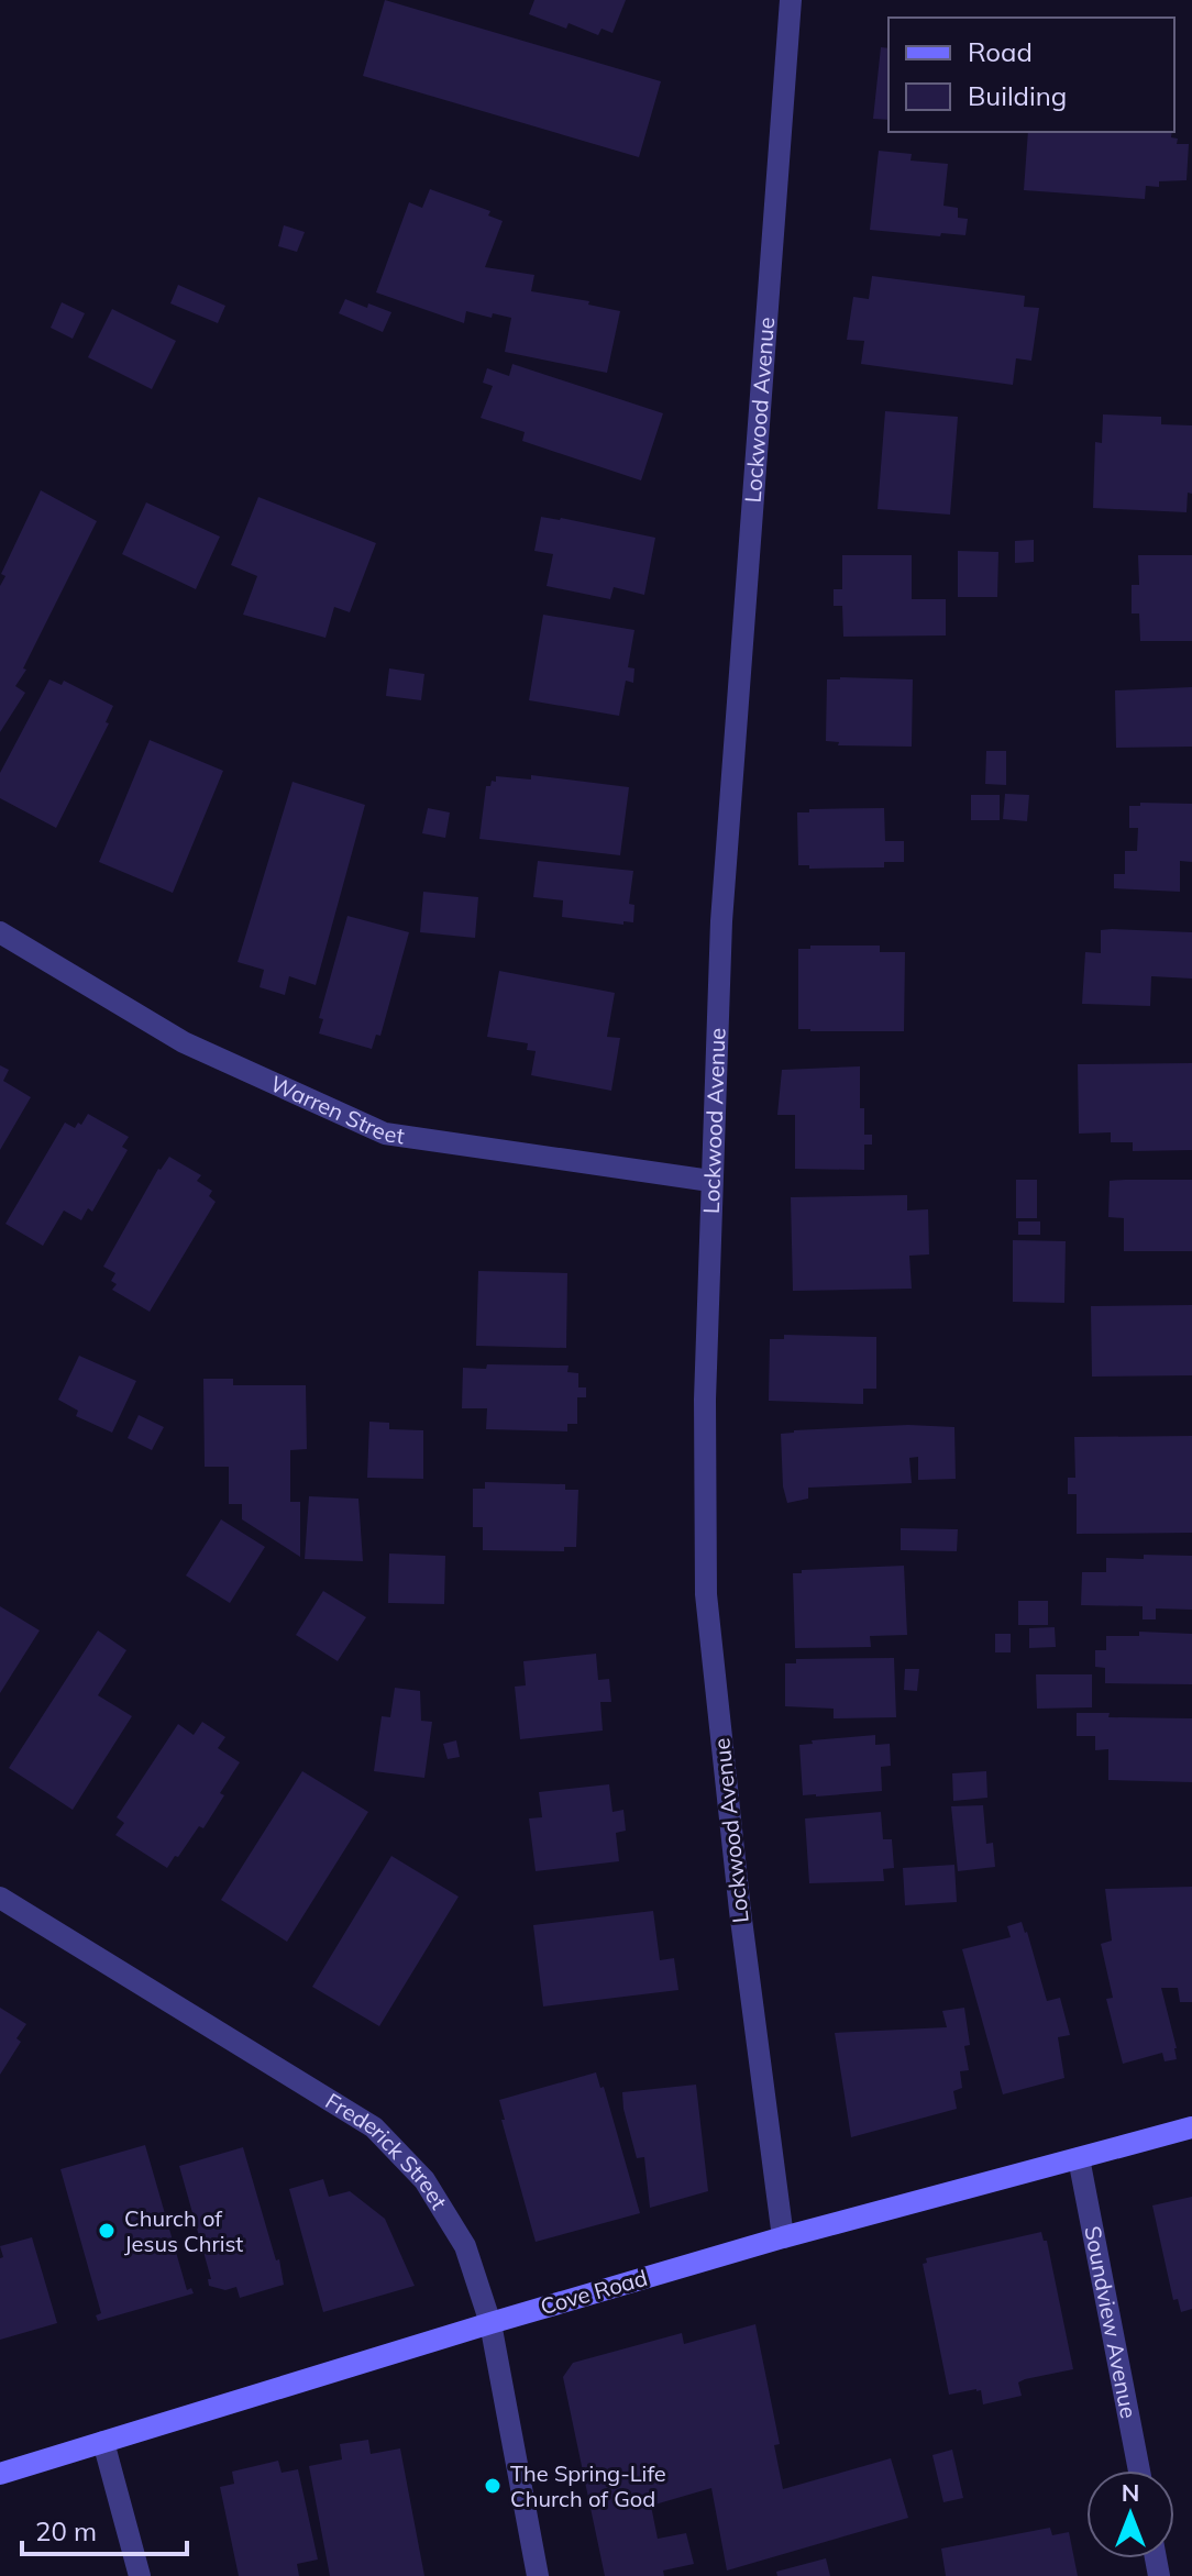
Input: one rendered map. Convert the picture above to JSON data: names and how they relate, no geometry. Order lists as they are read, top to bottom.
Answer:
{
  "streets": {
    "main road": ["Cove Road"],
    "street": [
      "Lockwood Avenue",
      "Warren Street",
      "Frederick Street",
      "Soundview Avenue"
    ]
  },
  "crossings": [
    ["Lockwood Avenue", "Warren Street"],
    ["Lockwood Avenue", "Cove Road"],
    ["Frederick Street", "Cove Road"],
    ["Cove Road", "Soundview Avenue"]
  ],
  "places": ["Church of Jesus Christ", "The Spring-Life Church of God"],
  "legend": ["Road", "Building"],
  "scale_bar": "20 m",
  "north": "top"
}
